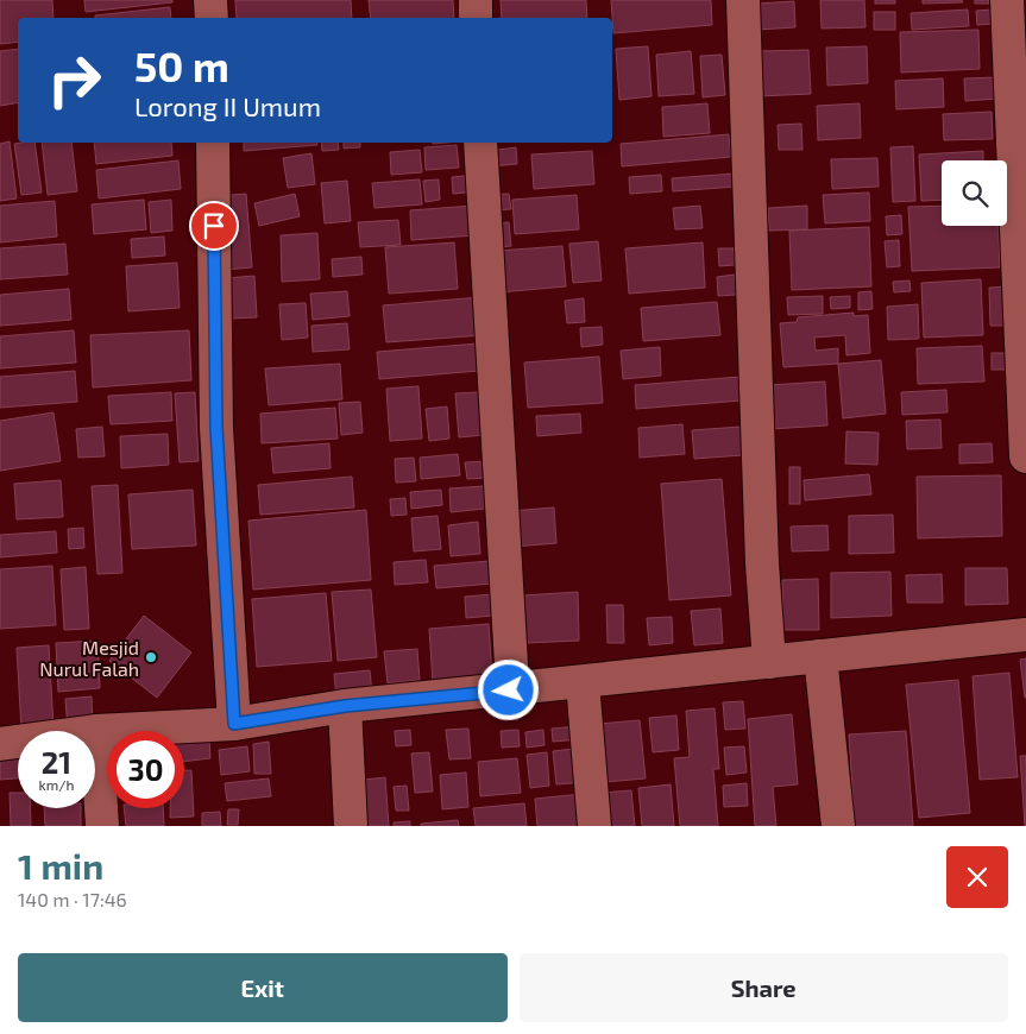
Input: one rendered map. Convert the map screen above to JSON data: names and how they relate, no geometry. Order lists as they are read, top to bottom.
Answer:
{
  "places": ["Mesjid Nurul Falah"],
  "page": {
    "turn": ["50 m", "Lorong II Umum"],
    "speed": "21 km/h",
    "limit": "30",
    "heading": ["1 min", "140 m · 17:46"],
    "buttons": ["Exit", "Share"]
  }
}
